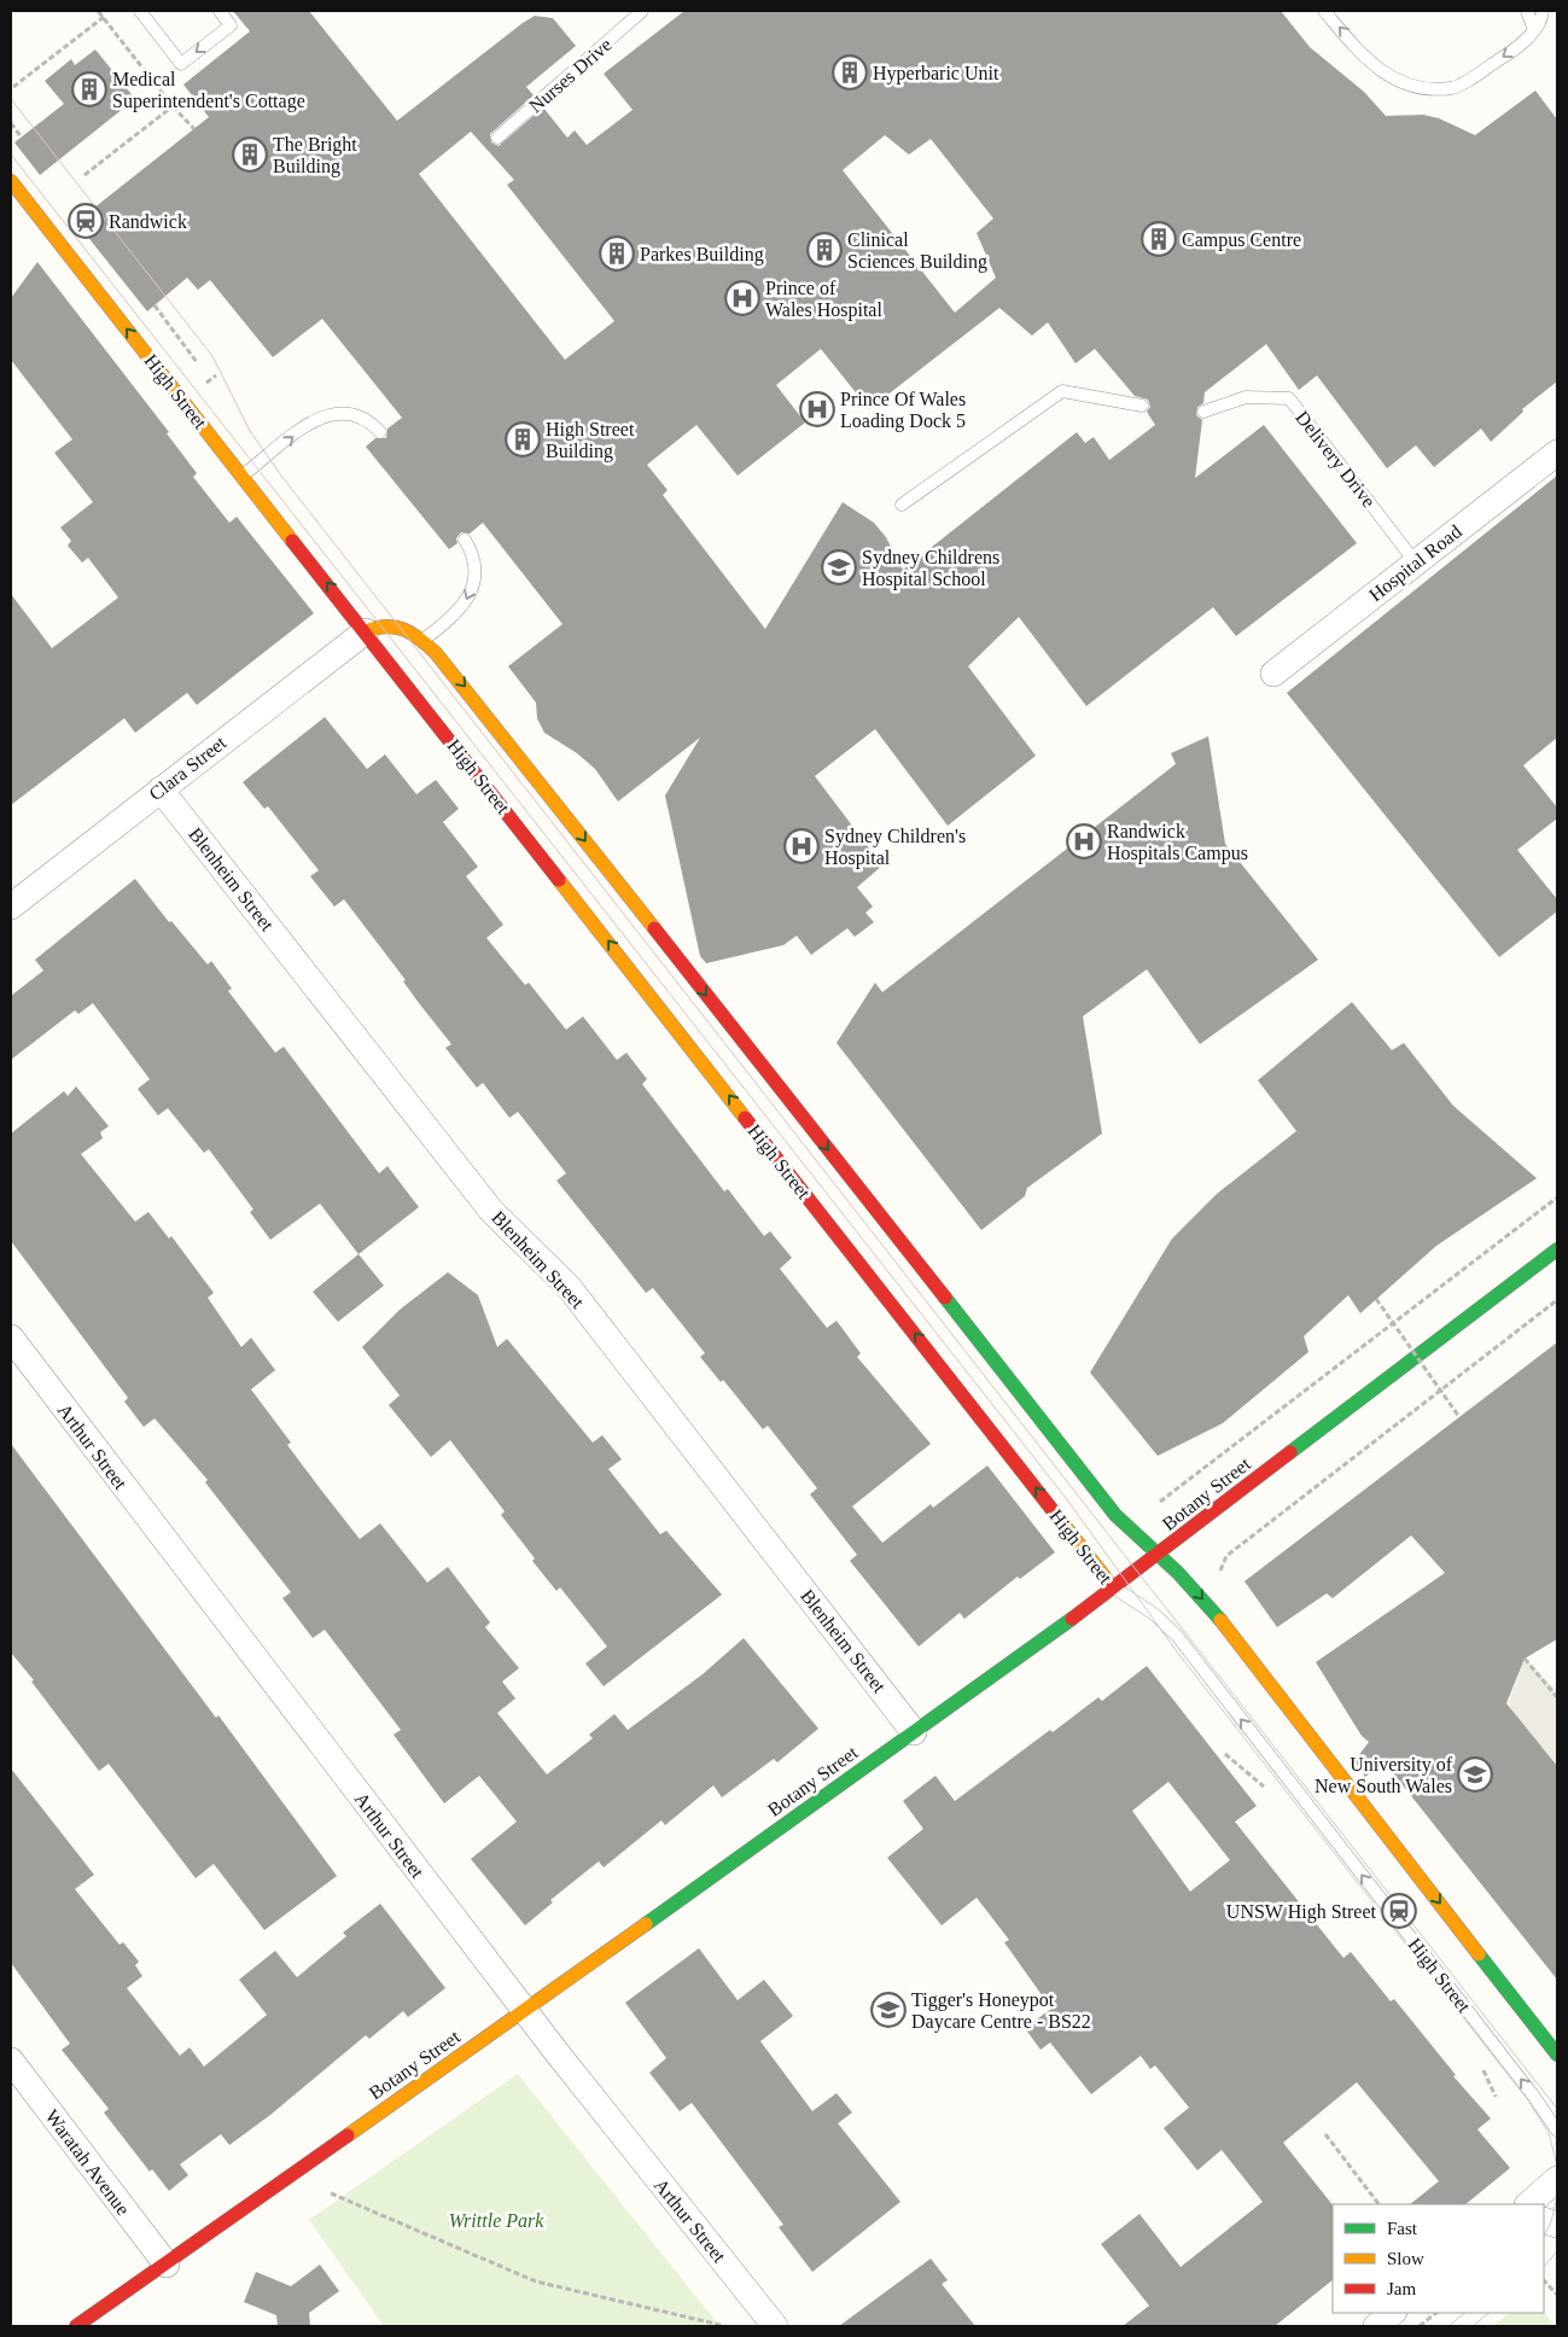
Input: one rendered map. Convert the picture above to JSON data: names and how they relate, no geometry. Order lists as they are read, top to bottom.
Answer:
{
  "streets": {
    "street": [
      "High Street",
      "Hospital Road",
      "Clara Street",
      "Blenheim Street",
      "Arthur Street",
      "Botany Street",
      "Waratah Avenue"
    ],
    "lane": ["Nurses Drive", "Delivery Drive"]
  },
  "crossings": [
    ["High Street", "Clara Street"],
    ["High Street", "Botany Street"],
    ["Delivery Drive", "Hospital Road"],
    ["Clara Street", "Blenheim Street"],
    ["Blenheim Street", "Botany Street"],
    ["Arthur Street", "Botany Street"],
    ["Botany Street", "Waratah Avenue"]
  ],
  "parks": ["Writtle Park"],
  "places": {
    "building": [
      "Hyperbaric Unit",
      "Medical Superintendent's Cottage",
      "The Bright Building",
      "Campus Centre",
      "Clinical Sciences Building",
      "Parkes Building",
      "High Street Building"
    ],
    "station": ["Randwick", "UNSW High Street"],
    "hospital": [
      "Prince of Wales Hospital",
      "Prince Of Wales Loading Dock 5",
      "Randwick Hospitals Campus",
      "Sydney Children's Hospital"
    ],
    "school or university": ["Sydney Childrens Hospital School", "University of New South Wales", "Tigger's Honeypot Daycare Centre - BS22"]
  },
  "legend": ["Fast", "Slow", "Jam"]
}
